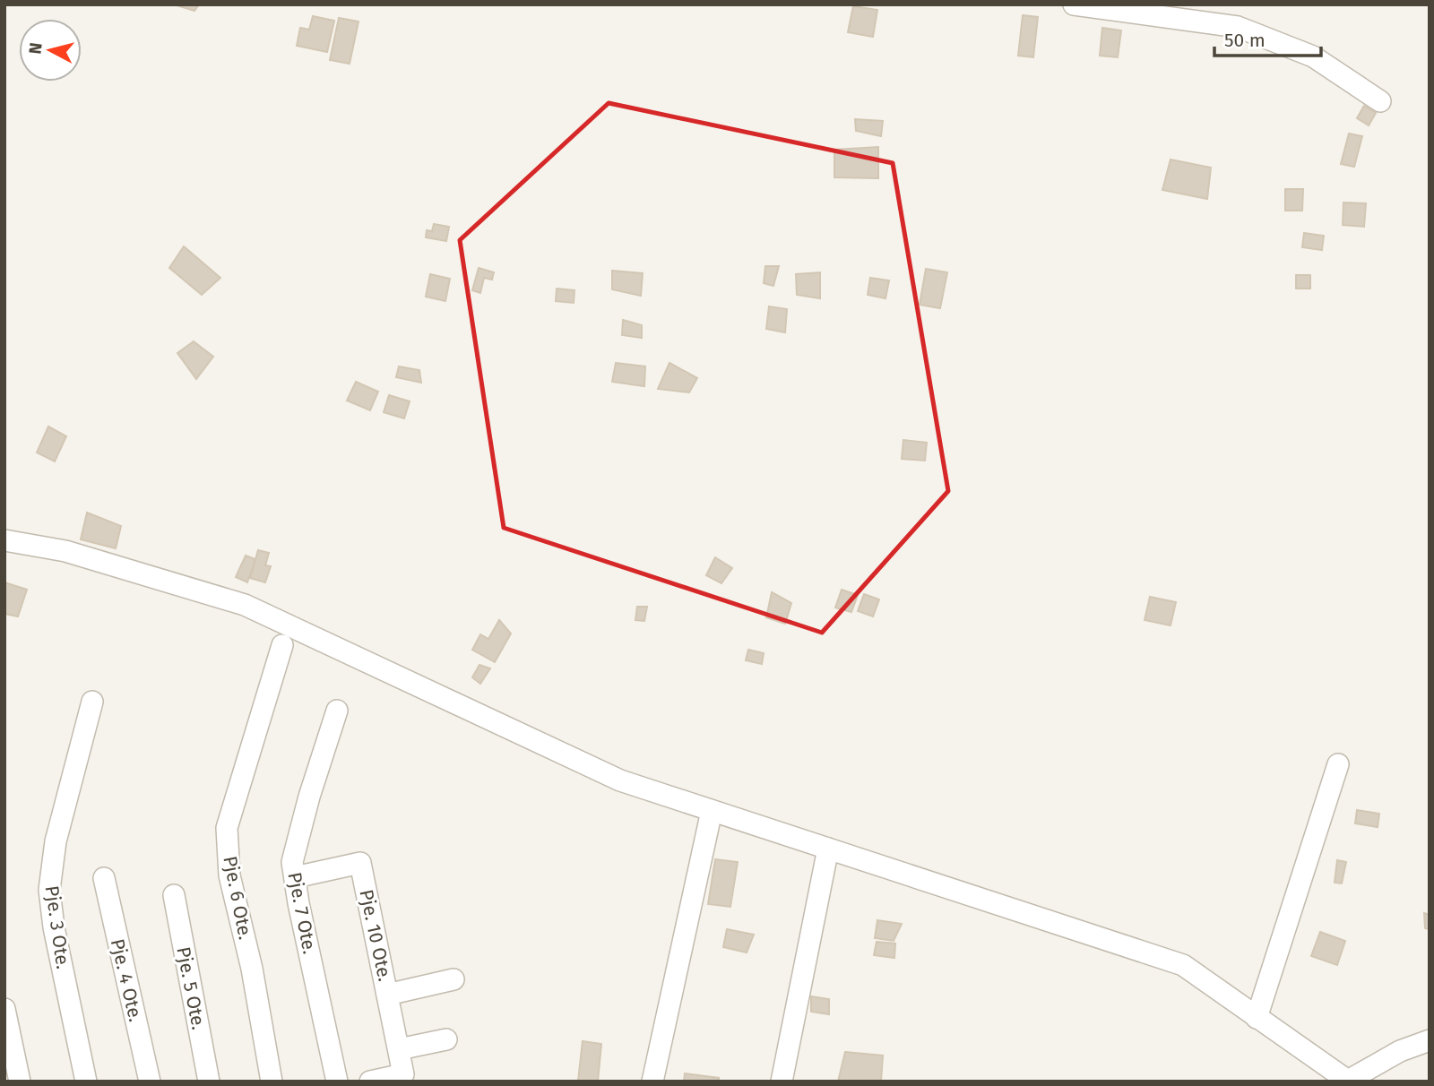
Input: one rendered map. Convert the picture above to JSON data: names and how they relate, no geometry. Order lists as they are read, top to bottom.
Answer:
{
  "streets": {
    "street": [
      "Pje. 6 Ote.",
      "Pje. 7 Ote.",
      "Pje. 3 Ote.",
      "Pje. 10 Ote.",
      "Pje. 4 Ote.",
      "Pje. 5 Ote."
    ]
  },
  "crossings": [
    ["Pje. 7 Ote.", "Pje. 10 Ote."]
  ],
  "scale_bar": "50 m",
  "north": "left"
}
